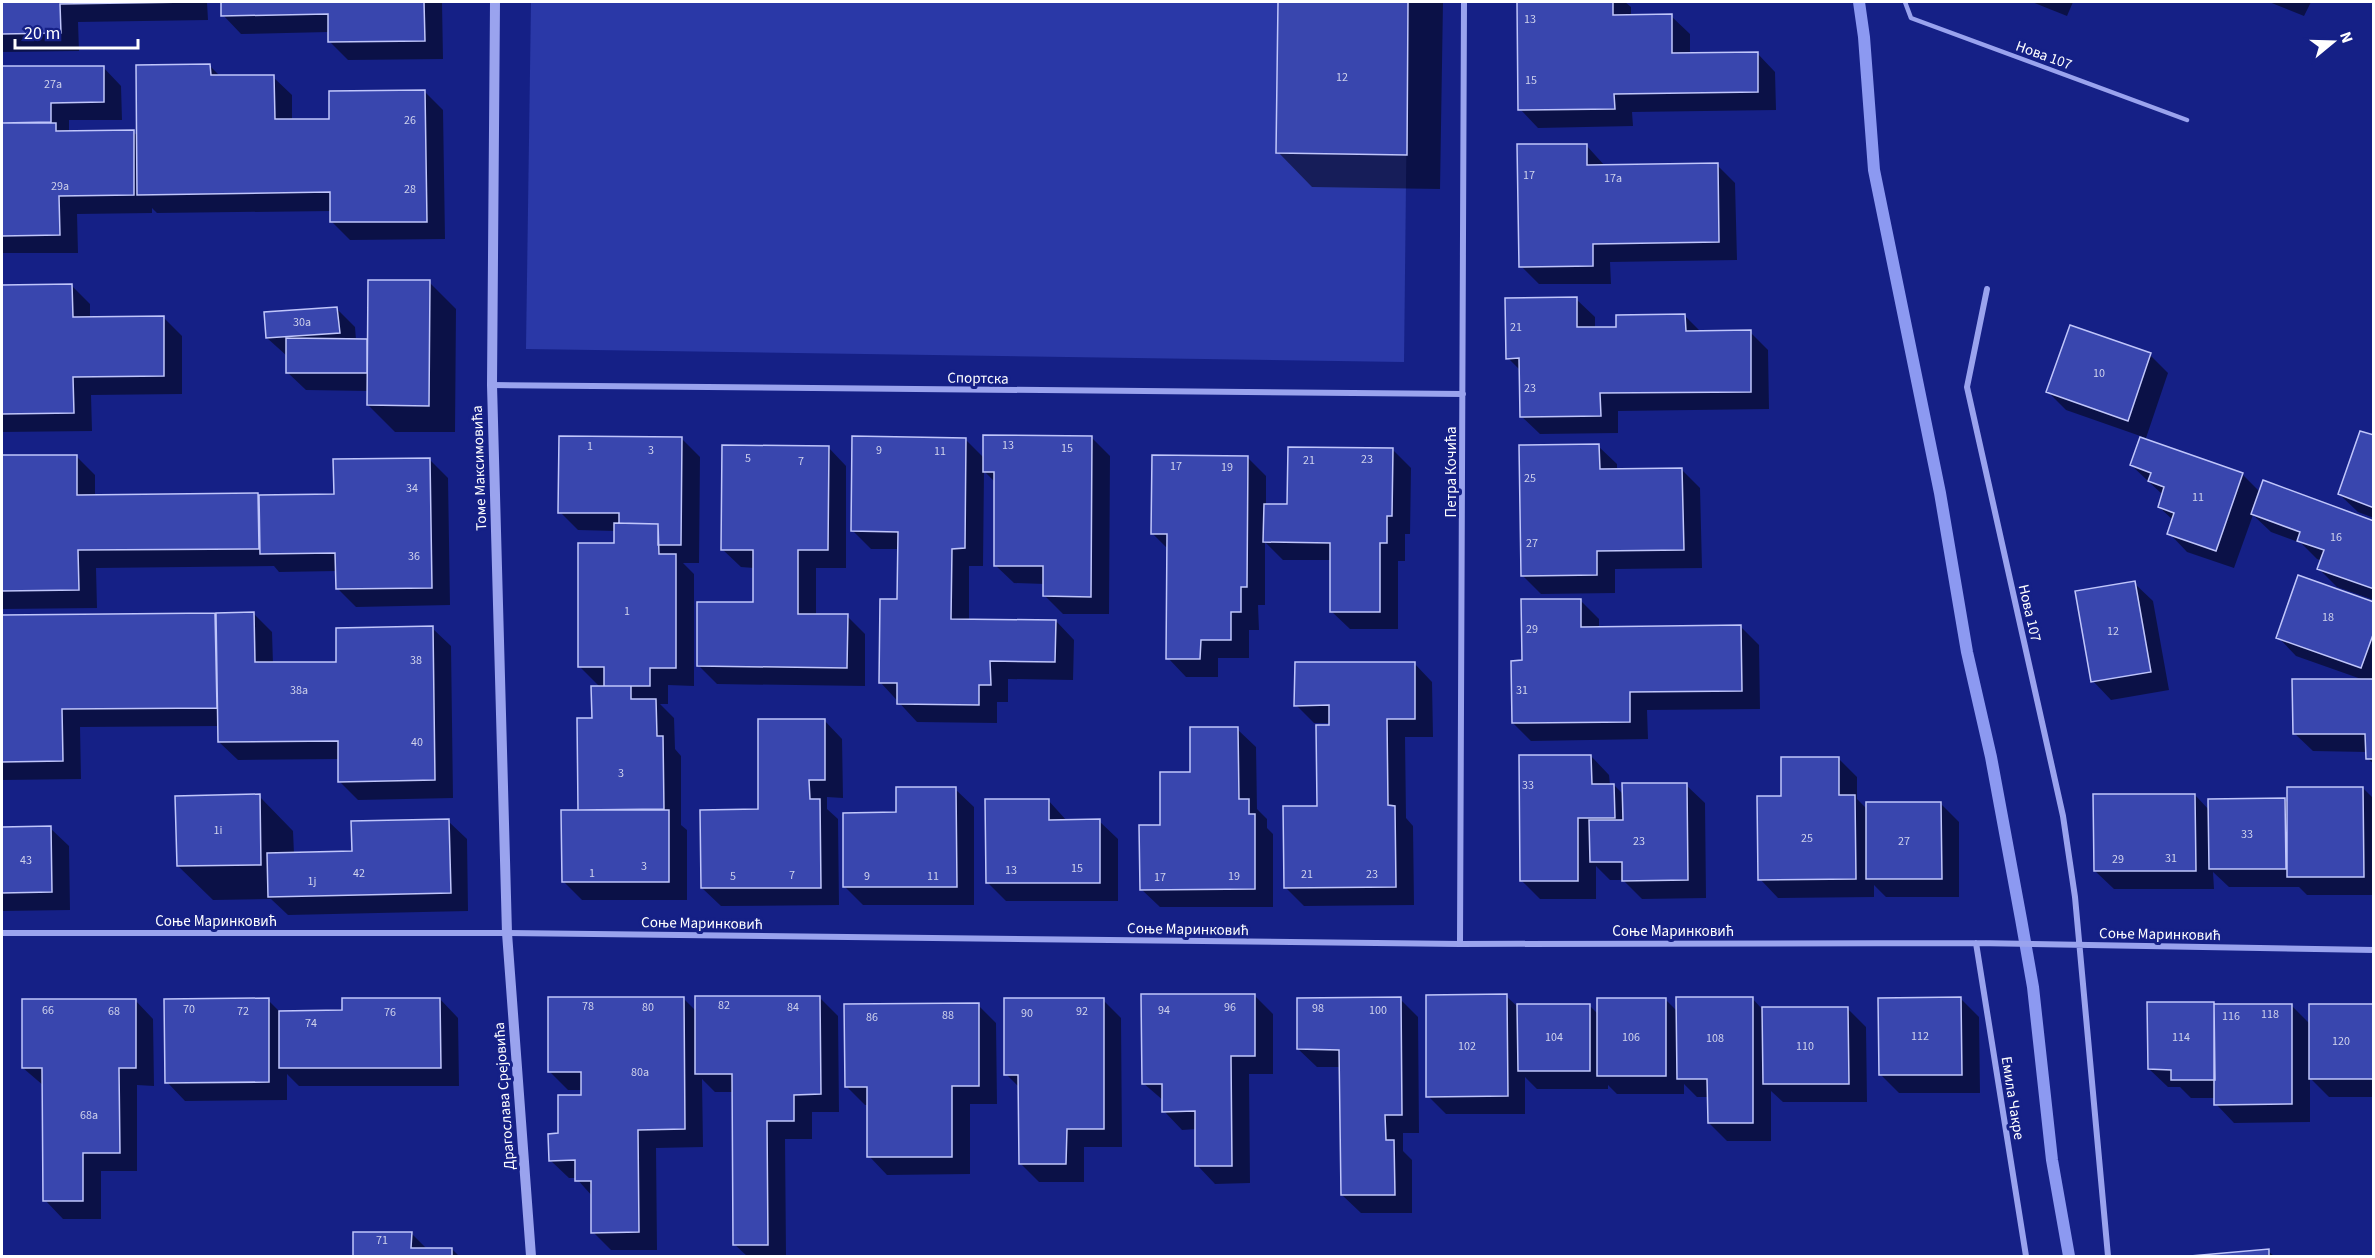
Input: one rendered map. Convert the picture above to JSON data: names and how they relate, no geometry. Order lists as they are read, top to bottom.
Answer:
{
  "streets": {
    "street": [
      "Нова 107",
      "Спортска",
      "Томе Максимовића",
      "Петра Кочића",
      "Соње Маринковић",
      "Драгослава Срејовића",
      "Емила Чакре"
    ]
  },
  "crossings": [
    ["Нова 107", "Соње Маринковић"],
    ["Спортска", "Томе Максимовића"],
    ["Спортска", "Петра Кочића"],
    ["Томе Максимовића", "Соње Маринковић"],
    ["Томе Максимовића", "Драгослава Срејовића"],
    ["Петра Кочића", "Соње Маринковић"],
    ["Соње Маринковић", "Драгослава Срејовића"],
    ["Соње Маринковић", "Емила Чакре"]
  ],
  "house_numbers": [
    "13",
    "12",
    "15",
    "27a",
    "26",
    "17",
    "17a",
    "29a",
    "28",
    "30a",
    "21",
    "10",
    "23",
    "13",
    "1",
    "15",
    "3",
    "9",
    "11",
    "5",
    "23",
    "21",
    "7",
    "17",
    "19",
    "25",
    "34",
    "11",
    "16",
    "27",
    "36",
    "1",
    "18",
    "29",
    "12",
    "38",
    "38a",
    "31",
    "40",
    "3",
    "33",
    "1i",
    "33",
    "25",
    "23",
    "27",
    "31",
    "29",
    "43",
    "3",
    "15",
    "13",
    "42",
    "1",
    "21",
    "23",
    "7",
    "5",
    "9",
    "11",
    "19",
    "17",
    "1j",
    "82",
    "78",
    "80",
    "84",
    "96",
    "98",
    "70",
    "66",
    "94",
    "100",
    "68",
    "72",
    "92",
    "76",
    "90",
    "118",
    "88",
    "116",
    "86",
    "74",
    "112",
    "104",
    "106",
    "114",
    "108",
    "120",
    "102",
    "110",
    "80a",
    "68a",
    "71"
  ],
  "scale_bar": "20 m",
  "north": "right"
}
